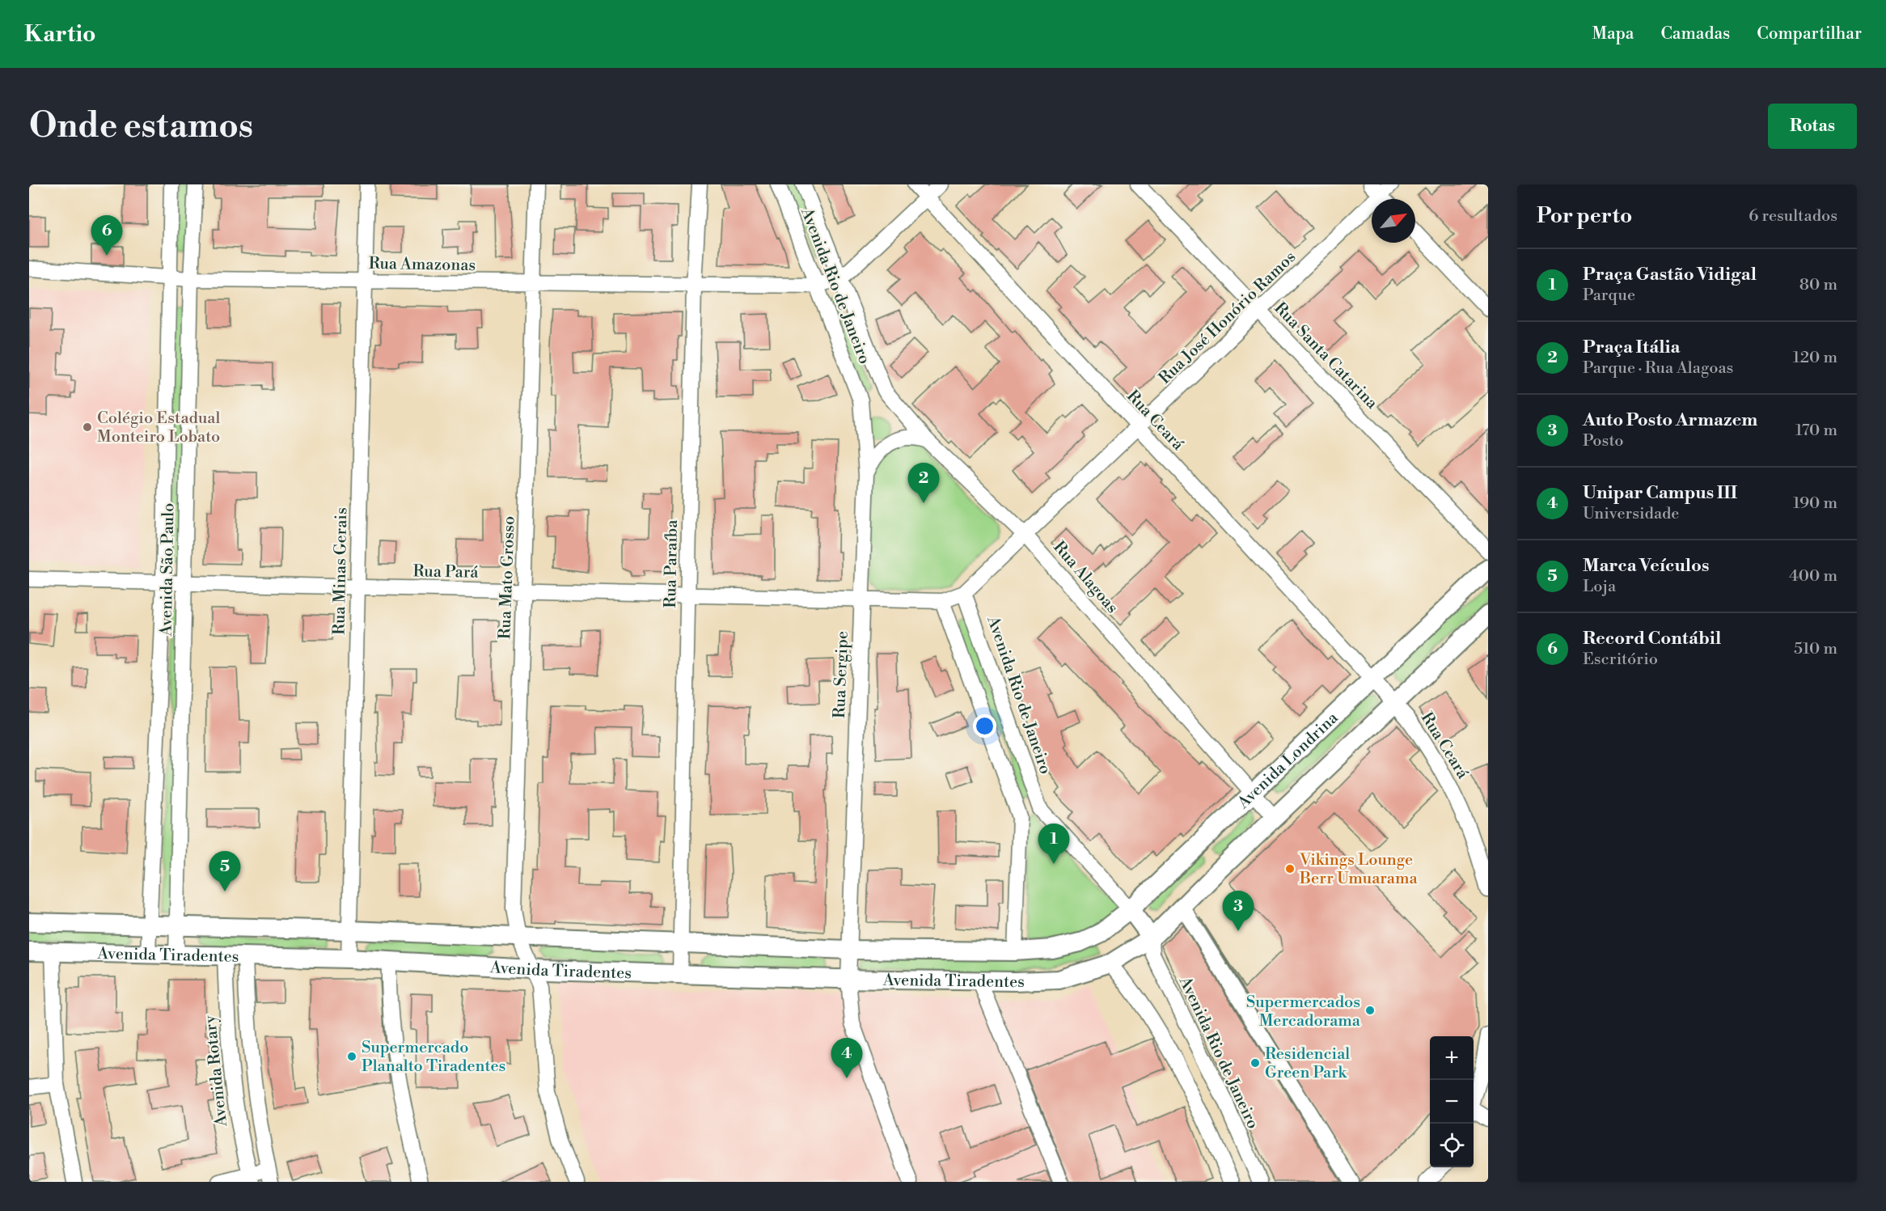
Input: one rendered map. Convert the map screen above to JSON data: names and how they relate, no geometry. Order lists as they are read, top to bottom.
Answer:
{
  "streets": {
    "main road": ["Avenida Londrina", "Avenida Tiradentes"],
    "street": [
      "Rua Amazonas",
      "Avenida Rio de Janeiro",
      "Rua José Honório Ramos",
      "Rua Santa Catarina",
      "Rua Ceará",
      "Rua Paraíba",
      "Avenida São Paulo",
      "Rua Minas Gerais",
      "Rua Pará",
      "Rua Alagoas",
      "Rua Mato Grosso",
      "Rua Sergipe",
      "Avenida Rotary"
    ]
  },
  "crossings": [
    ["Rua Amazonas", "Avenida Rio de Janeiro"],
    ["Rua Amazonas", "Rua Paraíba"],
    ["Rua Amazonas", "Avenida São Paulo"],
    ["Rua Amazonas", "Rua Minas Gerais"],
    ["Rua Amazonas", "Rua Mato Grosso"],
    ["Avenida Rio de Janeiro", "Rua José Honório Ramos"],
    ["Avenida Rio de Janeiro", "Rua Alagoas"],
    ["Avenida Rio de Janeiro", "Rua Sergipe"],
    ["Avenida Rio de Janeiro", "Avenida Londrina"],
    ["Rua José Honório Ramos", "Rua Santa Catarina"],
    ["Rua José Honório Ramos", "Rua Ceará"],
    ["Rua José Honório Ramos", "Rua Alagoas"],
    ["Rua Ceará", "Avenida Londrina"],
    ["Rua Paraíba", "Rua Pará"],
    ["Rua Paraíba", "Avenida Tiradentes"],
    ["Avenida São Paulo", "Rua Pará"],
    ["Avenida São Paulo", "Avenida Tiradentes"],
    ["Rua Minas Gerais", "Rua Pará"],
    ["Rua Minas Gerais", "Avenida Tiradentes"],
    ["Rua Pará", "Rua Mato Grosso"],
    ["Rua Pará", "Rua Sergipe"],
    ["Rua Alagoas", "Avenida Londrina"],
    ["Rua Mato Grosso", "Avenida Tiradentes"],
    ["Rua Sergipe", "Avenida Tiradentes"],
    ["Avenida Londrina", "Avenida Tiradentes"],
    ["Avenida Tiradentes", "Avenida Rotary"]
  ],
  "places": [
    "Colégio Estadual Monteiro Lobato",
    "Vikings Lounge Berr Umuarama",
    "Supermercados Mercadorama",
    "Supermercado Planalto Tiradentes",
    "Residencial Green Park"
  ],
  "north": "top right",
  "page": {
    "header": "Kartio",
    "nav": ["Mapa", "Camadas", "Compartilhar"],
    "buttons": "Rotas",
    "title": "Onde estamos",
    "heading": ["Por perto", "6 resultados"],
    "pins": [
      "6",
      "2",
      "1",
      "5",
      "3",
      "4"
    ],
    "list": [
      {
        "mark": "1",
        "name": "Praça Gastão Vidigal",
        "note": "Parque",
        "value": "80 m"
      },
      {
        "mark": "2",
        "name": "Praça Itália",
        "note": "Parque · Rua Alagoas",
        "value": "120 m"
      },
      {
        "mark": "3",
        "name": "Auto Posto Armazem",
        "note": "Posto",
        "value": "170 m"
      },
      {
        "mark": "4",
        "name": "Unipar Campus III",
        "note": "Universidade",
        "value": "190 m"
      },
      {
        "mark": "5",
        "name": "Marca Veículos",
        "note": "Loja",
        "value": "400 m"
      },
      {
        "mark": "6",
        "name": "Record Contábil",
        "note": "Escritório",
        "value": "510 m"
      }
    ],
    "map_buttons": ["+", "−"]
  }
}
